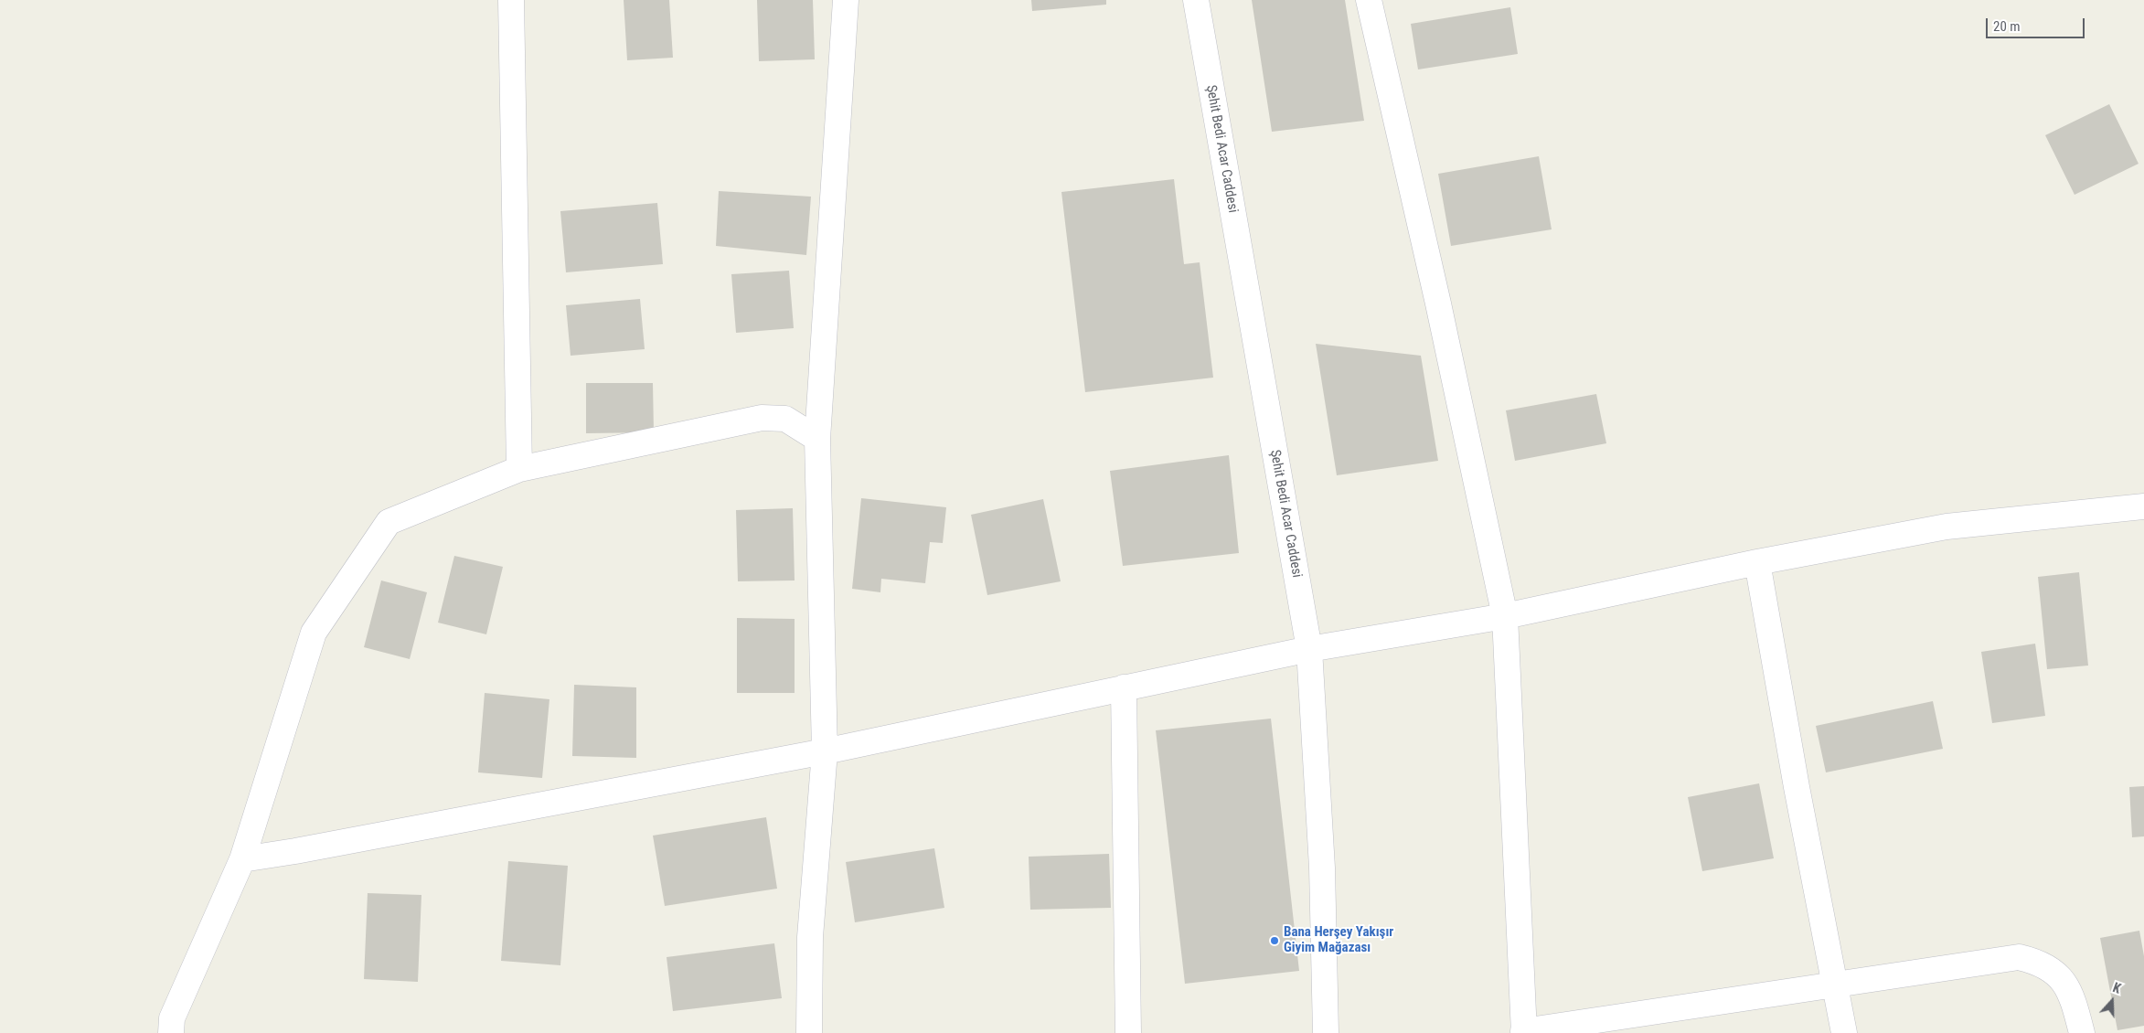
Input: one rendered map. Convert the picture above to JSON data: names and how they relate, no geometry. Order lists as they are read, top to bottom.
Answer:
{
  "streets": {
    "street": ["Şehit Bedi Acar Caddesi"]
  },
  "places": ["Bana Herşey Yakışır Giyim Mağazası"],
  "scale_bar": "20 m",
  "north": "top"
}
